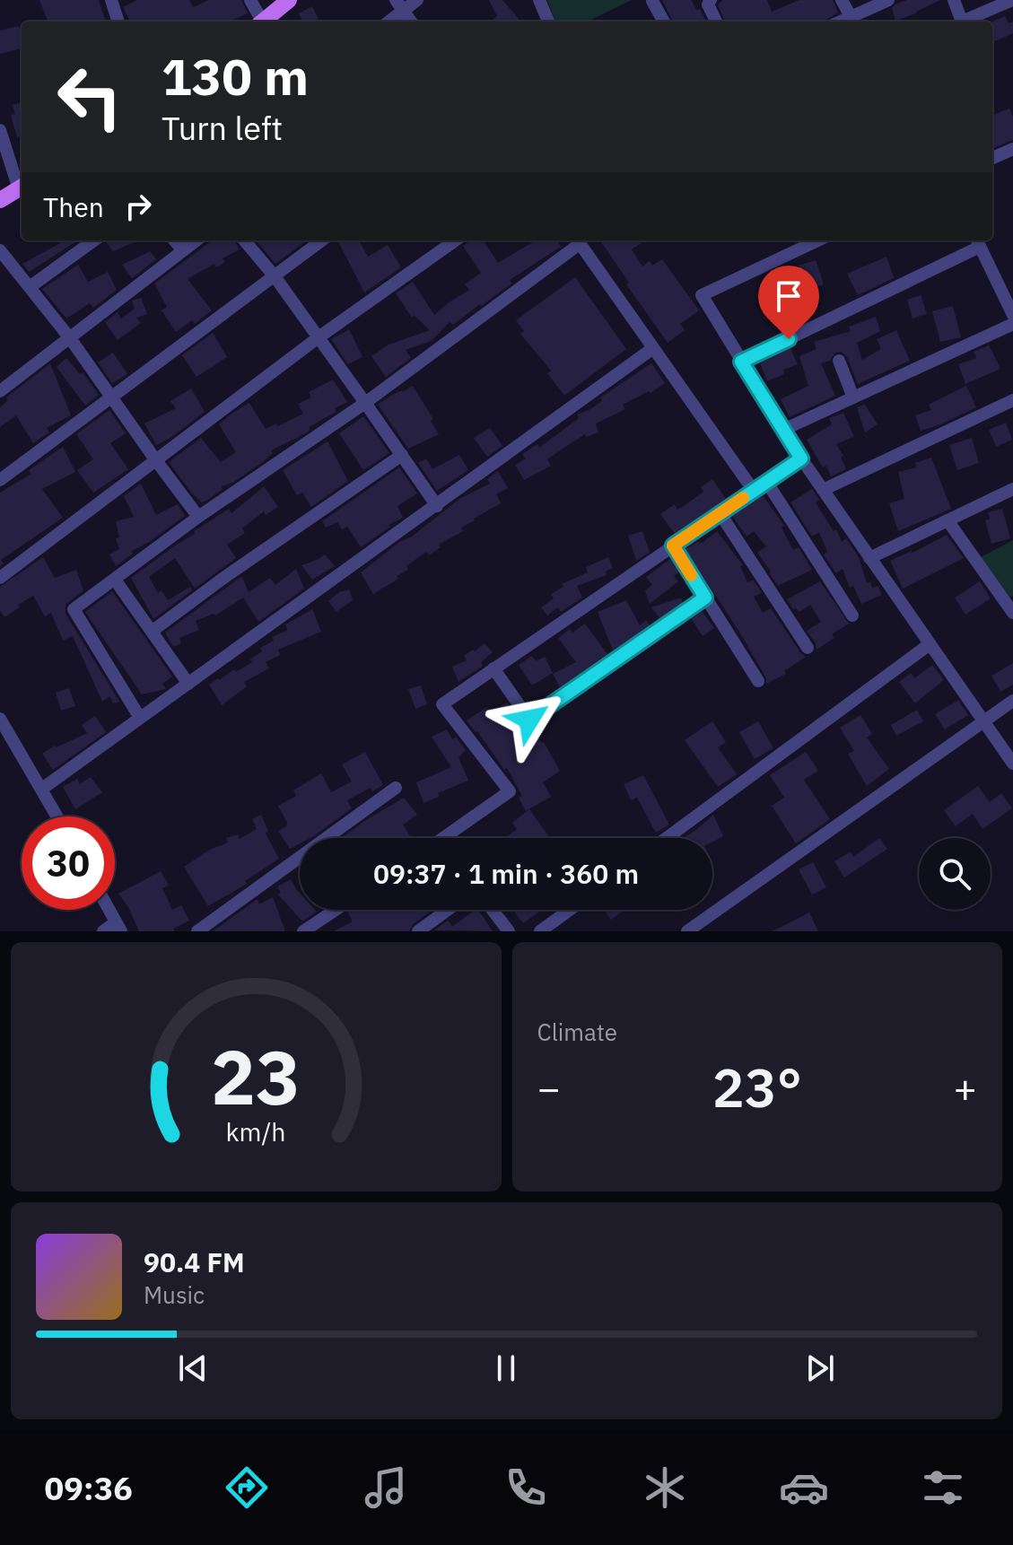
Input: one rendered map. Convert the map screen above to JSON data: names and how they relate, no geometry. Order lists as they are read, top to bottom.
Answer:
{
  "page": {
    "turn": ["130 m", "Turn left"],
    "then": "Then",
    "limit": "30",
    "trip": "09:37 · 1 min · 360 m",
    "tile": "Climate",
    "heat": ["−", "23°", "+"],
    "song": ["90.4 FM", "Music"],
    "tabs": "09:36",
    "gauge": ["23", "km/h"]
  }
}
